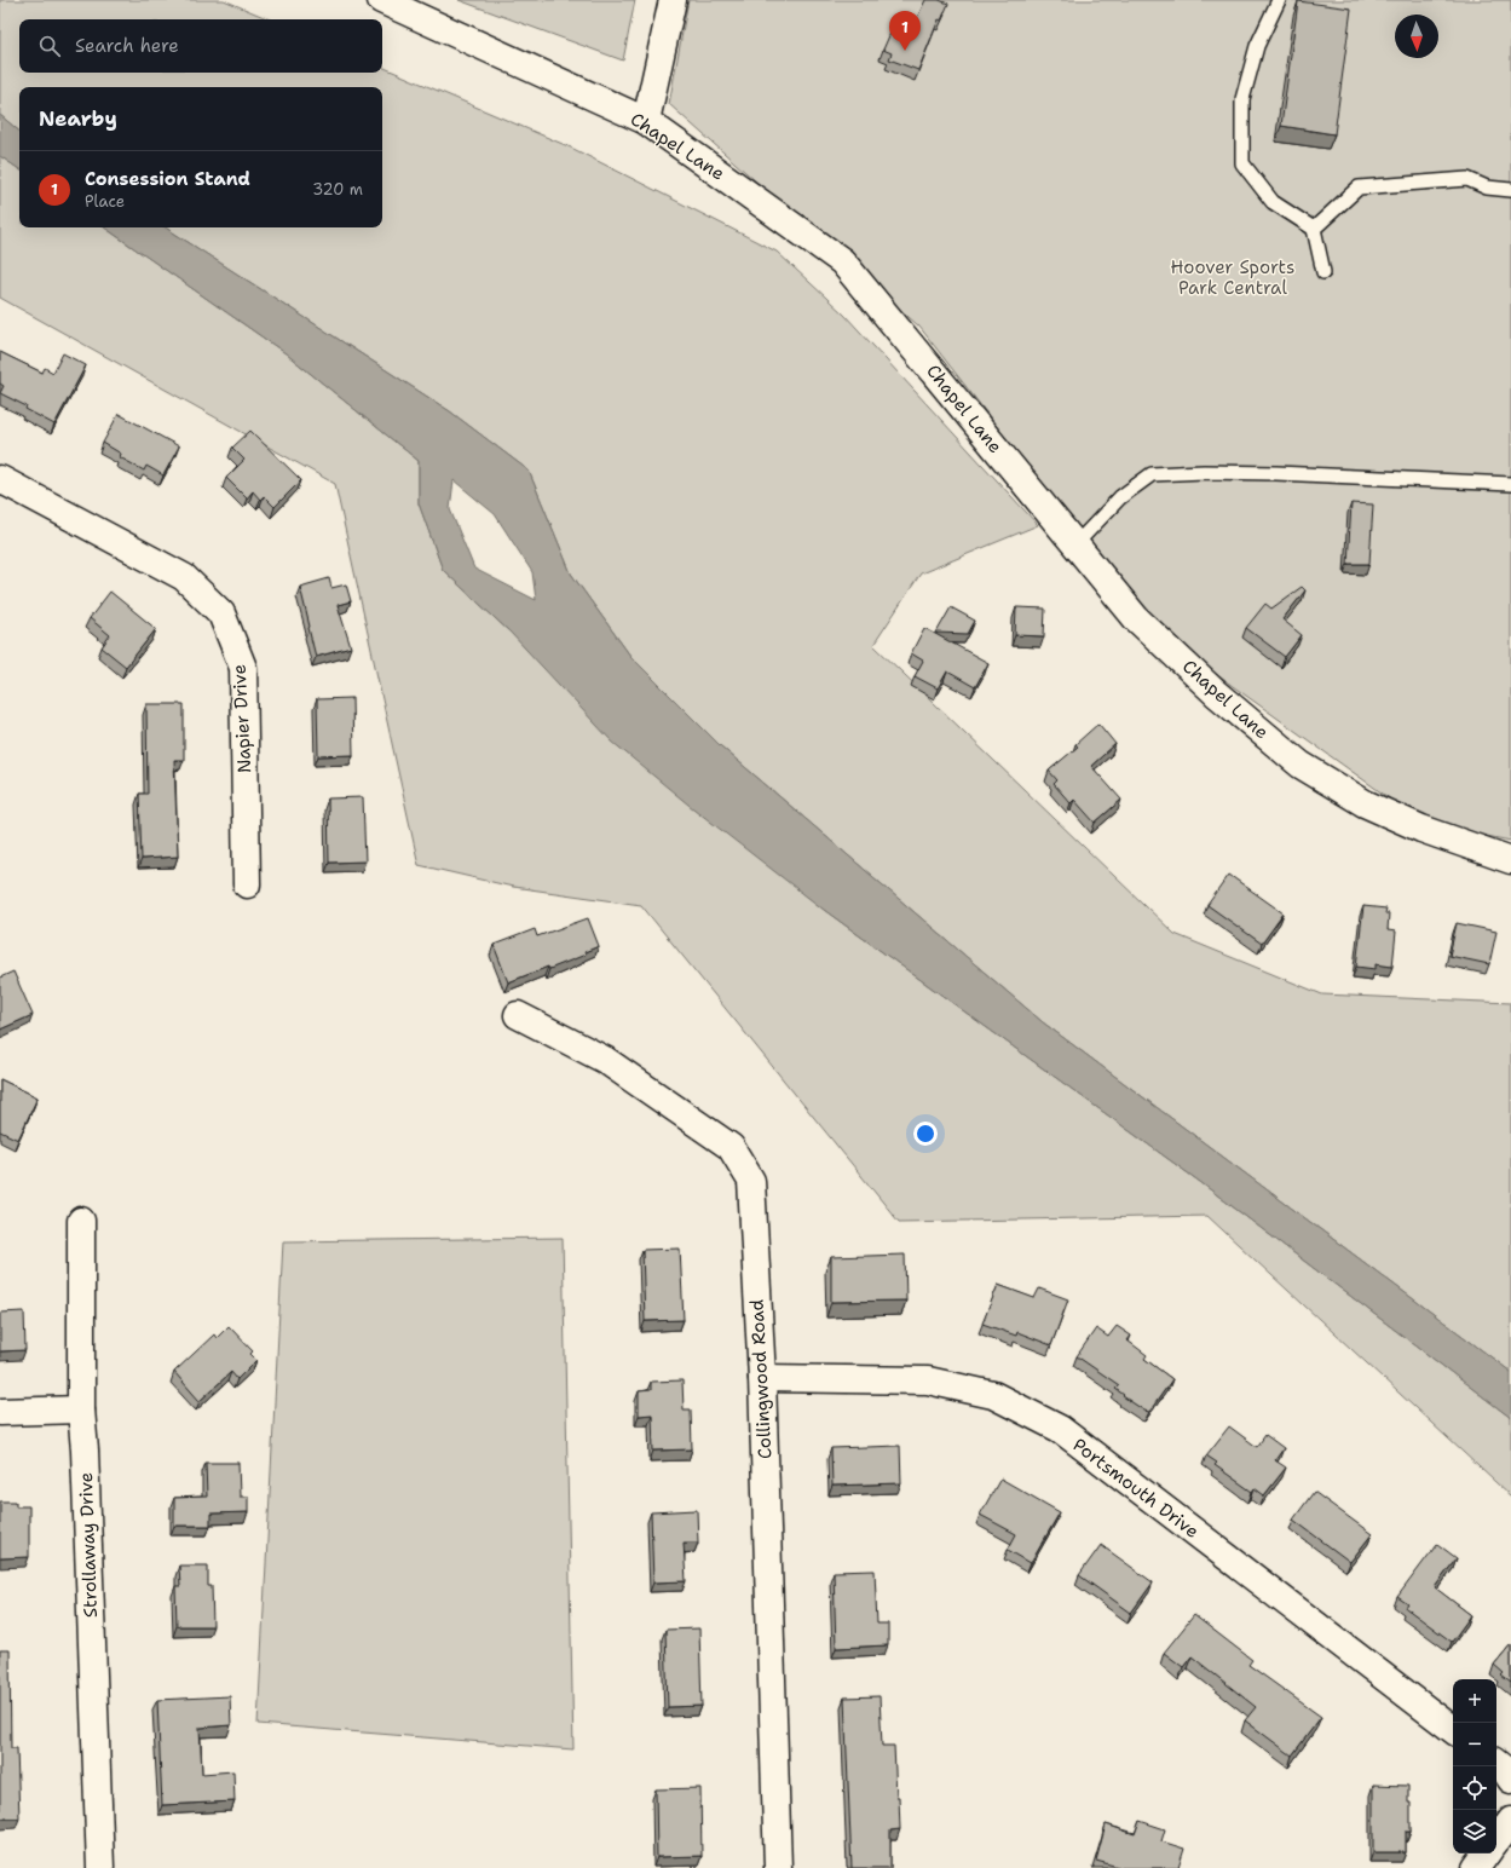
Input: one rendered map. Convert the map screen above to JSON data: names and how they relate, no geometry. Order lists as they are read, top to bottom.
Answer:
{
  "streets": {
    "street": [
      "Chapel Lane",
      "Napier Drive",
      "Collingwood Road",
      "Portsmouth Drive",
      "Strollaway Drive"
    ]
  },
  "crossings": [
    ["Collingwood Road", "Portsmouth Drive"]
  ],
  "parks": ["Hoover Sports Park Central"],
  "north": "bottom",
  "page": {
    "pins": "1",
    "search": "Search here",
    "heading": "Nearby",
    "list": [
      {
        "mark": "1",
        "name": "Consession Stand",
        "note": "Place",
        "value": "320 m"
      }
    ],
    "map_buttons": ["+", "−"]
  }
}
